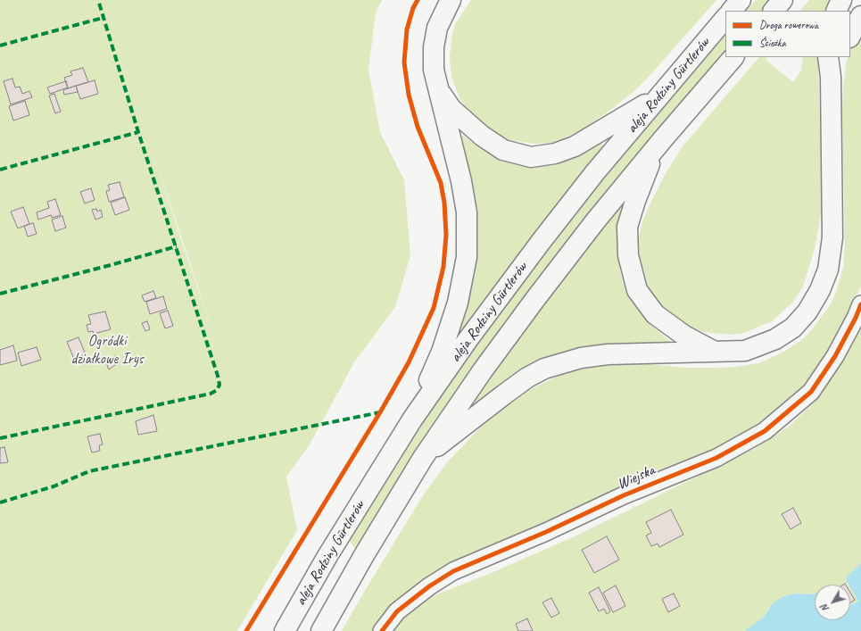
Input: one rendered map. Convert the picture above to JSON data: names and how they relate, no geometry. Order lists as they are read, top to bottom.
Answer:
{
  "streets": {
    "main road": ["aleja Rodziny Gürtlerów"],
    "street": ["Wiejska"]
  },
  "parks": ["Ogródki działkowe Irys"],
  "legend": ["Droga rowerowa", "Ścieżka"],
  "north": "bottom left"
}
